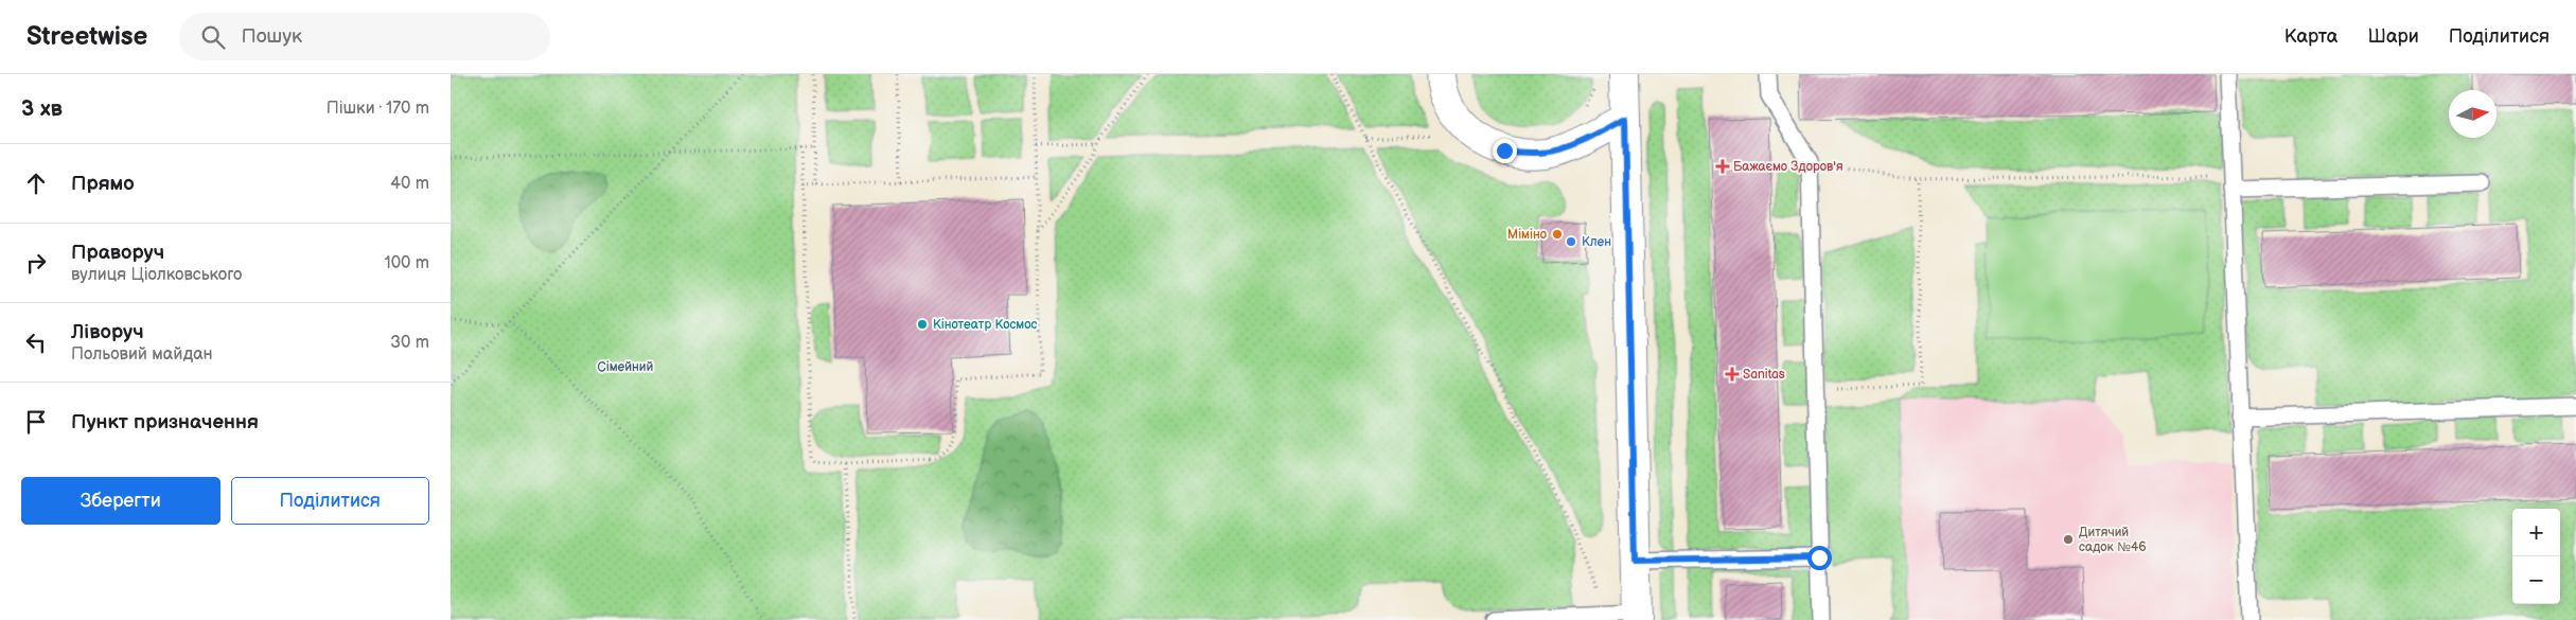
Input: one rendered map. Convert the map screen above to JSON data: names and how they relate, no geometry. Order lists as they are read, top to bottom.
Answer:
{
  "parks": ["Сімейний"],
  "places": {
    "health": ["Бажаємо Здоров'я", "Sanitas"],
    "other": [
      "Міміно",
      "Клен",
      "Кінотеатр Космос",
      "Дитячий садок №46"
    ]
  },
  "north": "right",
  "page": {
    "header": "Streetwise",
    "search": "Пошук",
    "nav": ["Карта", "Шари", "Поділитися"],
    "heading": ["3 хв", "Пішки · 170 m"],
    "list": [
      ["Прямо", "40 m"],
      ["Праворуч", "вулиця Ціолковського", "100 m"],
      ["Ліворуч", "Польовий майдан", "30 m"],
      "Пункт призначення"
    ],
    "buttons": ["Зберегти", "Поділитися"],
    "map_buttons": ["+", "−"]
  }
}
